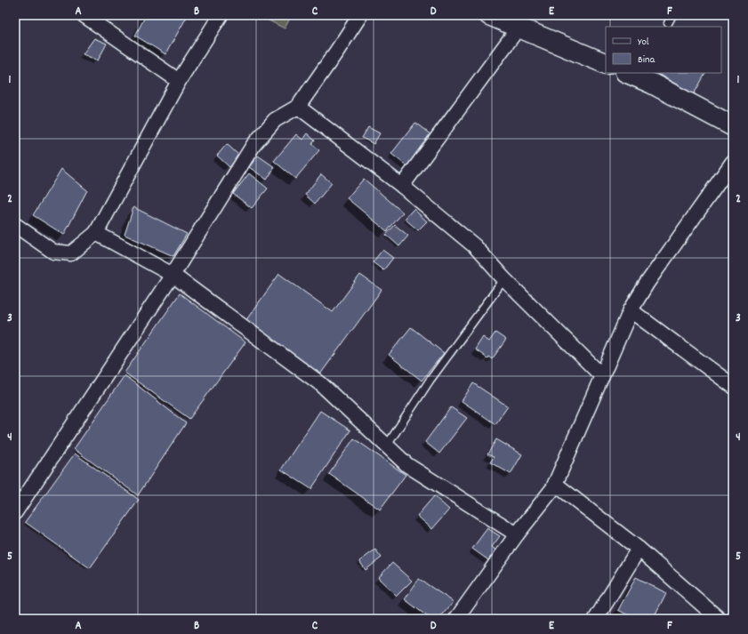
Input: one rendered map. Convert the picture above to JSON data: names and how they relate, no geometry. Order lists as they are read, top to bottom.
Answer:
{
  "legend": ["Yol", "Bina"],
  "grid": {
    "columns": [
      "A",
      "B",
      "C",
      "D",
      "E",
      "F"
    ],
    "rows": [
      "1",
      "2",
      "3",
      "4",
      "5"
    ]
  }
}
